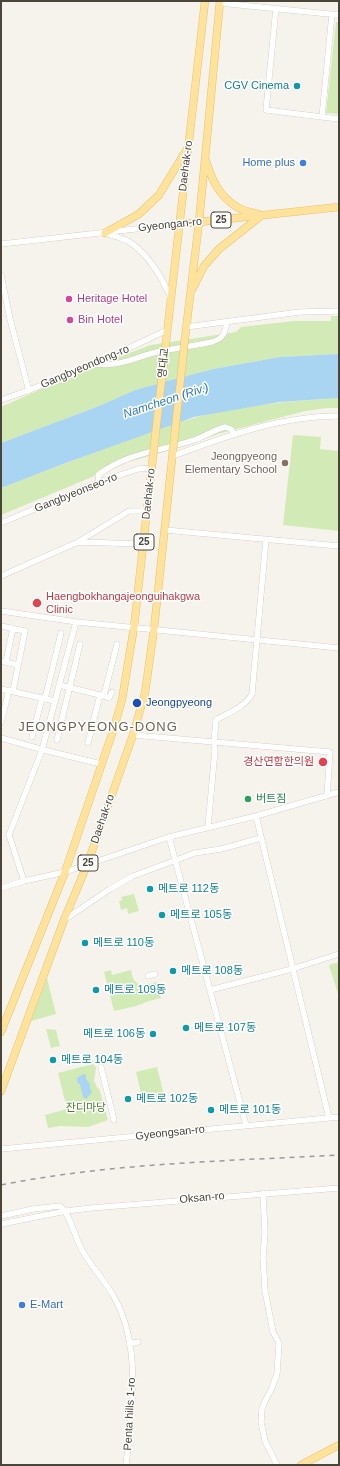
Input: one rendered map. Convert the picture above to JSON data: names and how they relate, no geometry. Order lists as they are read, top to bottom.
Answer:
{
  "streets": {
    "main road": [
      "Daehak-ro",
      "25",
      "Gyeongan-ro",
      "영대교"
    ],
    "street": [
      "Gangbyeondong-ro",
      "Gangbyeonseo-ro",
      "Gyeongsan-ro",
      "Oksan-ro",
      "Penta hills 1-ro"
    ]
  },
  "crossings": [
    ["Daehak-ro", "Gyeongan-ro"],
    ["Daehak-ro", "영대교"],
    ["Daehak-ro", "Gangbyeondong-ro"],
    ["Daehak-ro", "Gangbyeonseo-ro"],
    ["Gyeongan-ro", "영대교"],
    ["영대교", "Gangbyeondong-ro"],
    ["Oksan-ro", "Penta hills 1-ro"]
  ],
  "districts": ["JEONGPYEONG-DONG"],
  "water": ["Namcheon (Riv.)"],
  "parks": ["잔디마당"],
  "places": [
    "CGV Cinema",
    "Home plus",
    "Heritage Hotel",
    "Bin Hotel",
    "Jeongpyeong Elementary School",
    "Haengbokhangajeonguihakgwa Clinic",
    "Jeongpyeong",
    "경산연합한의원",
    "버트짐",
    "메트로 112동",
    "메트로 105동",
    "메트로 110동",
    "메트로 108동",
    "메트로 109동",
    "메트로 107동",
    "메트로 106동",
    "메트로 104동",
    "메트로 102동",
    "메트로 101동",
    "E-Mart"
  ]
}
